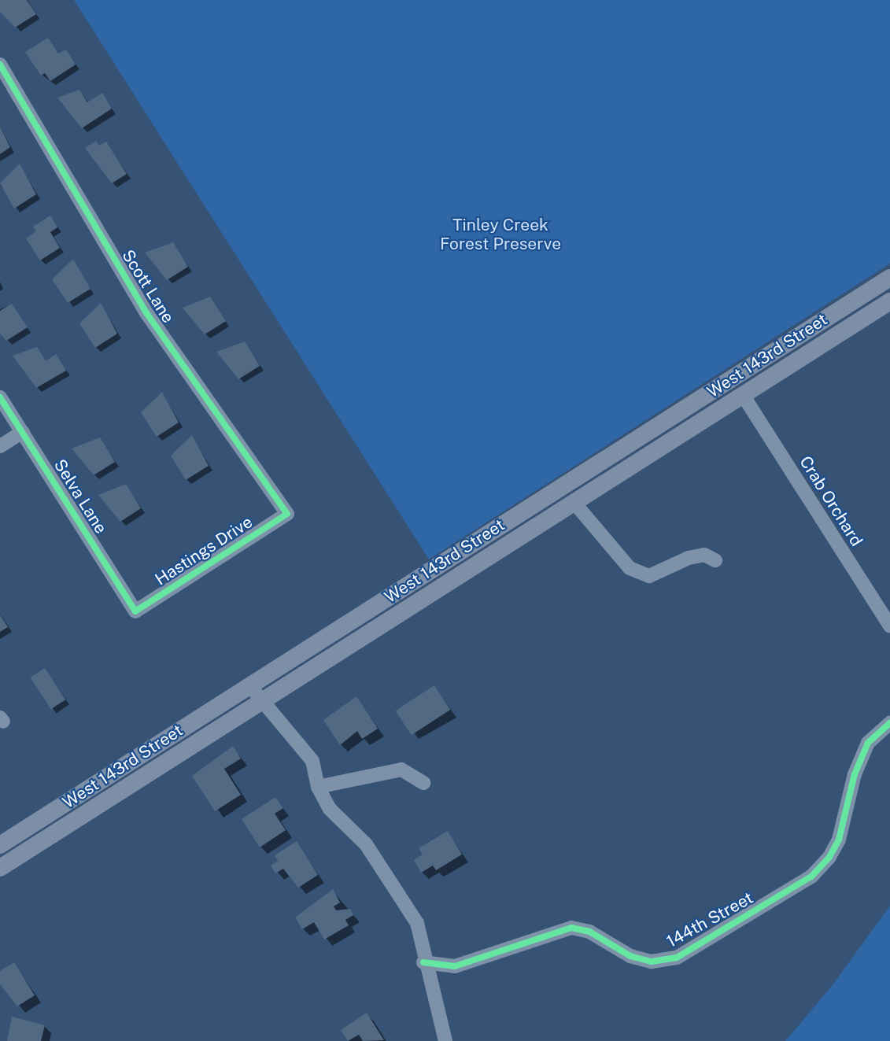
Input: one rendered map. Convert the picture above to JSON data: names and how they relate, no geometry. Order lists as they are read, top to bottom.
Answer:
{
  "streets": {
    "main road": ["West 143rd Street"],
    "street": [
      "Scott Lane",
      "Selva Lane",
      "Crab Orchard",
      "Hastings Drive",
      "144th Street"
    ]
  },
  "crossings": [
    ["Scott Lane", "Hastings Drive"],
    ["West 143rd Street", "Crab Orchard"],
    ["Selva Lane", "Hastings Drive"]
  ],
  "parks": ["Tinley Creek Forest Preserve"]
}
